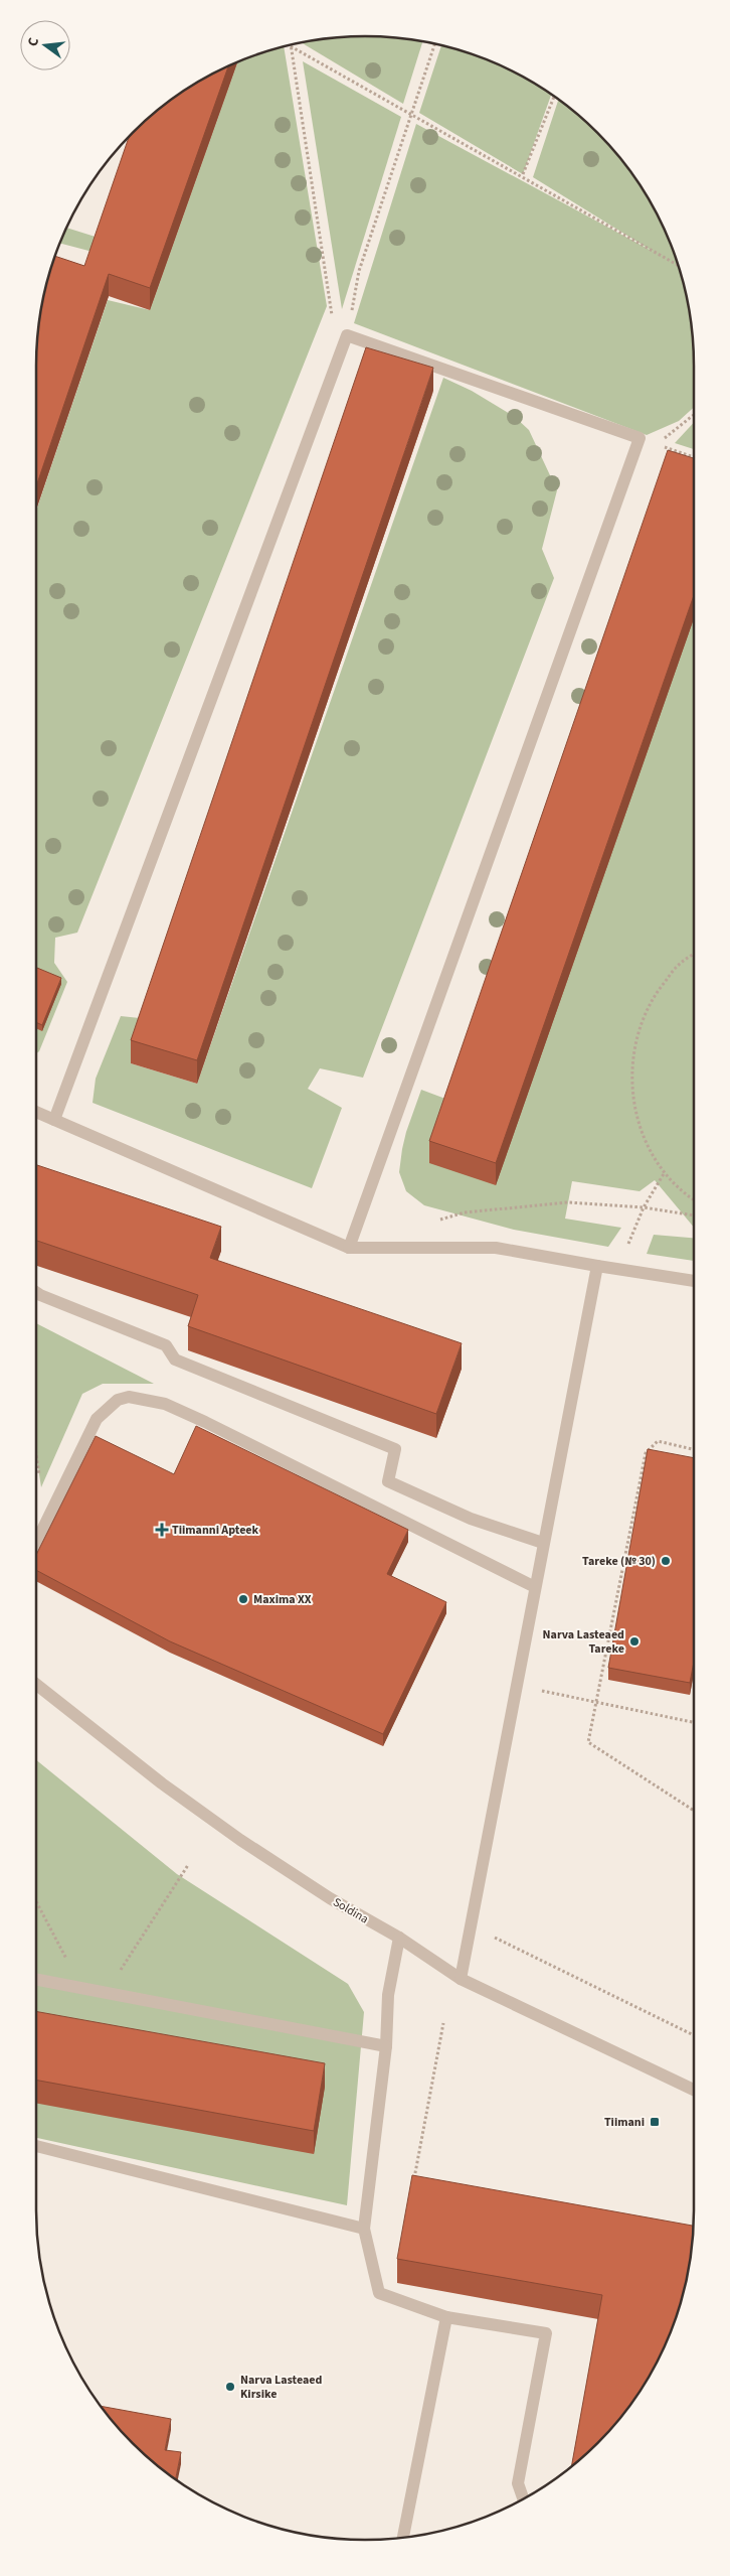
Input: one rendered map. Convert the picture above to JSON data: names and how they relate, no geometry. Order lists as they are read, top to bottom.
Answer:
{
  "streets": {
    "street": ["Soldina"]
  },
  "places": {
    "health": ["Tiimanni Apteek"],
    "other": [
      "Tareke (№ 30)",
      "Maxima XX",
      "Narva Lasteaed Tareke",
      "Narva Lasteaed Kirsike"
    ],
    "transit": ["Tiimani"]
  },
  "north": "left"
}
